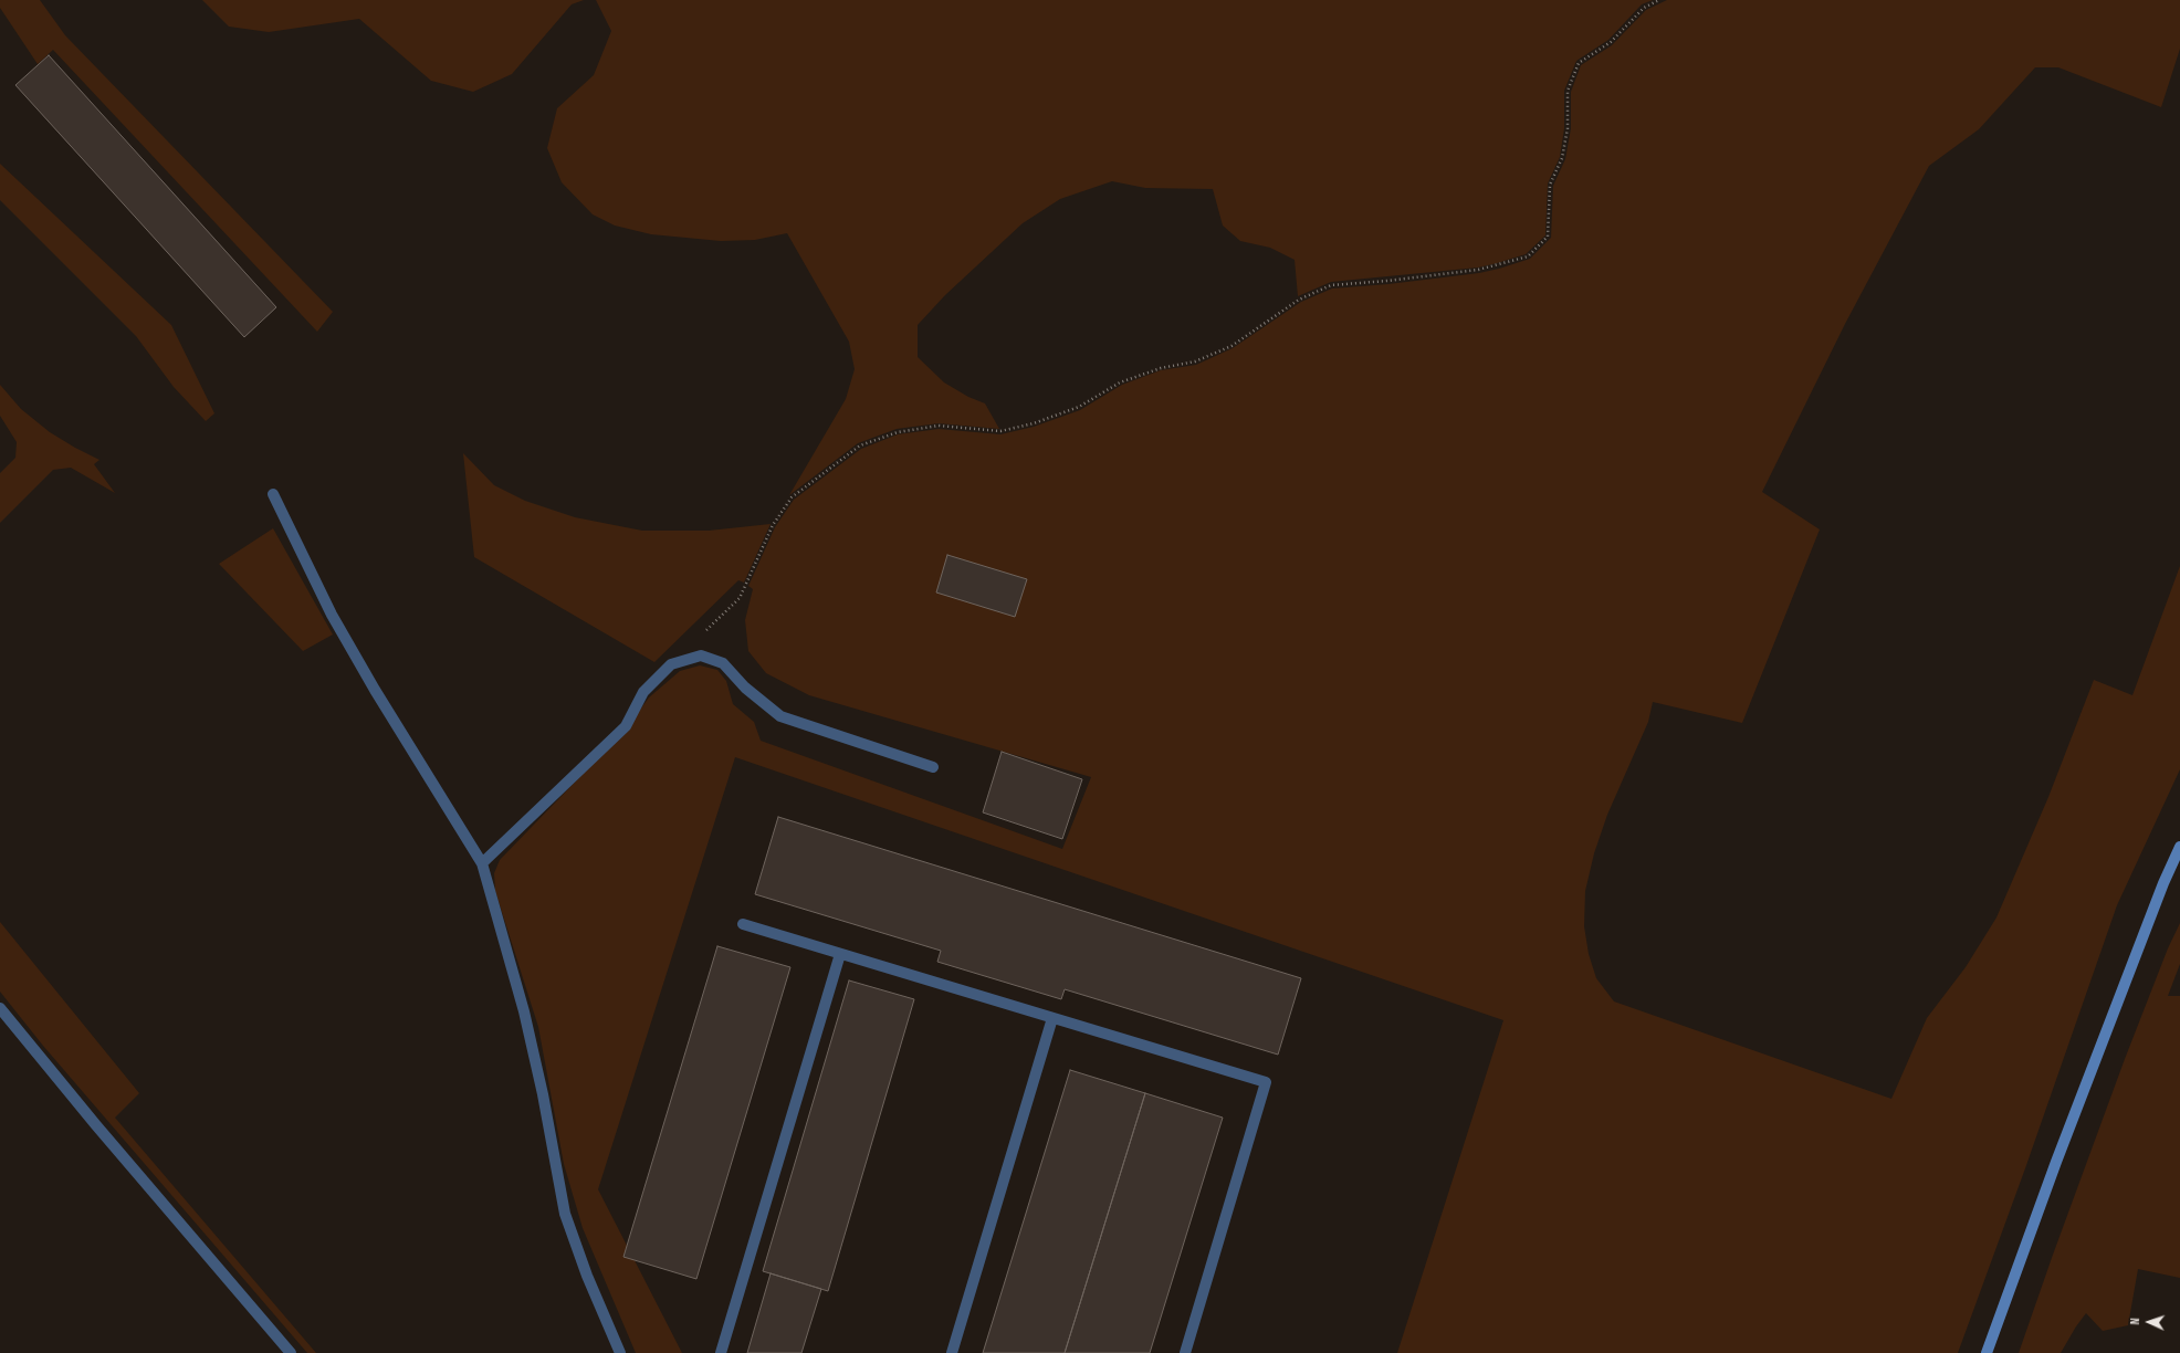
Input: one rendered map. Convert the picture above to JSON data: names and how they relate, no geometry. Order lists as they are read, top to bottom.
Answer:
{
  "north": "left"
}
